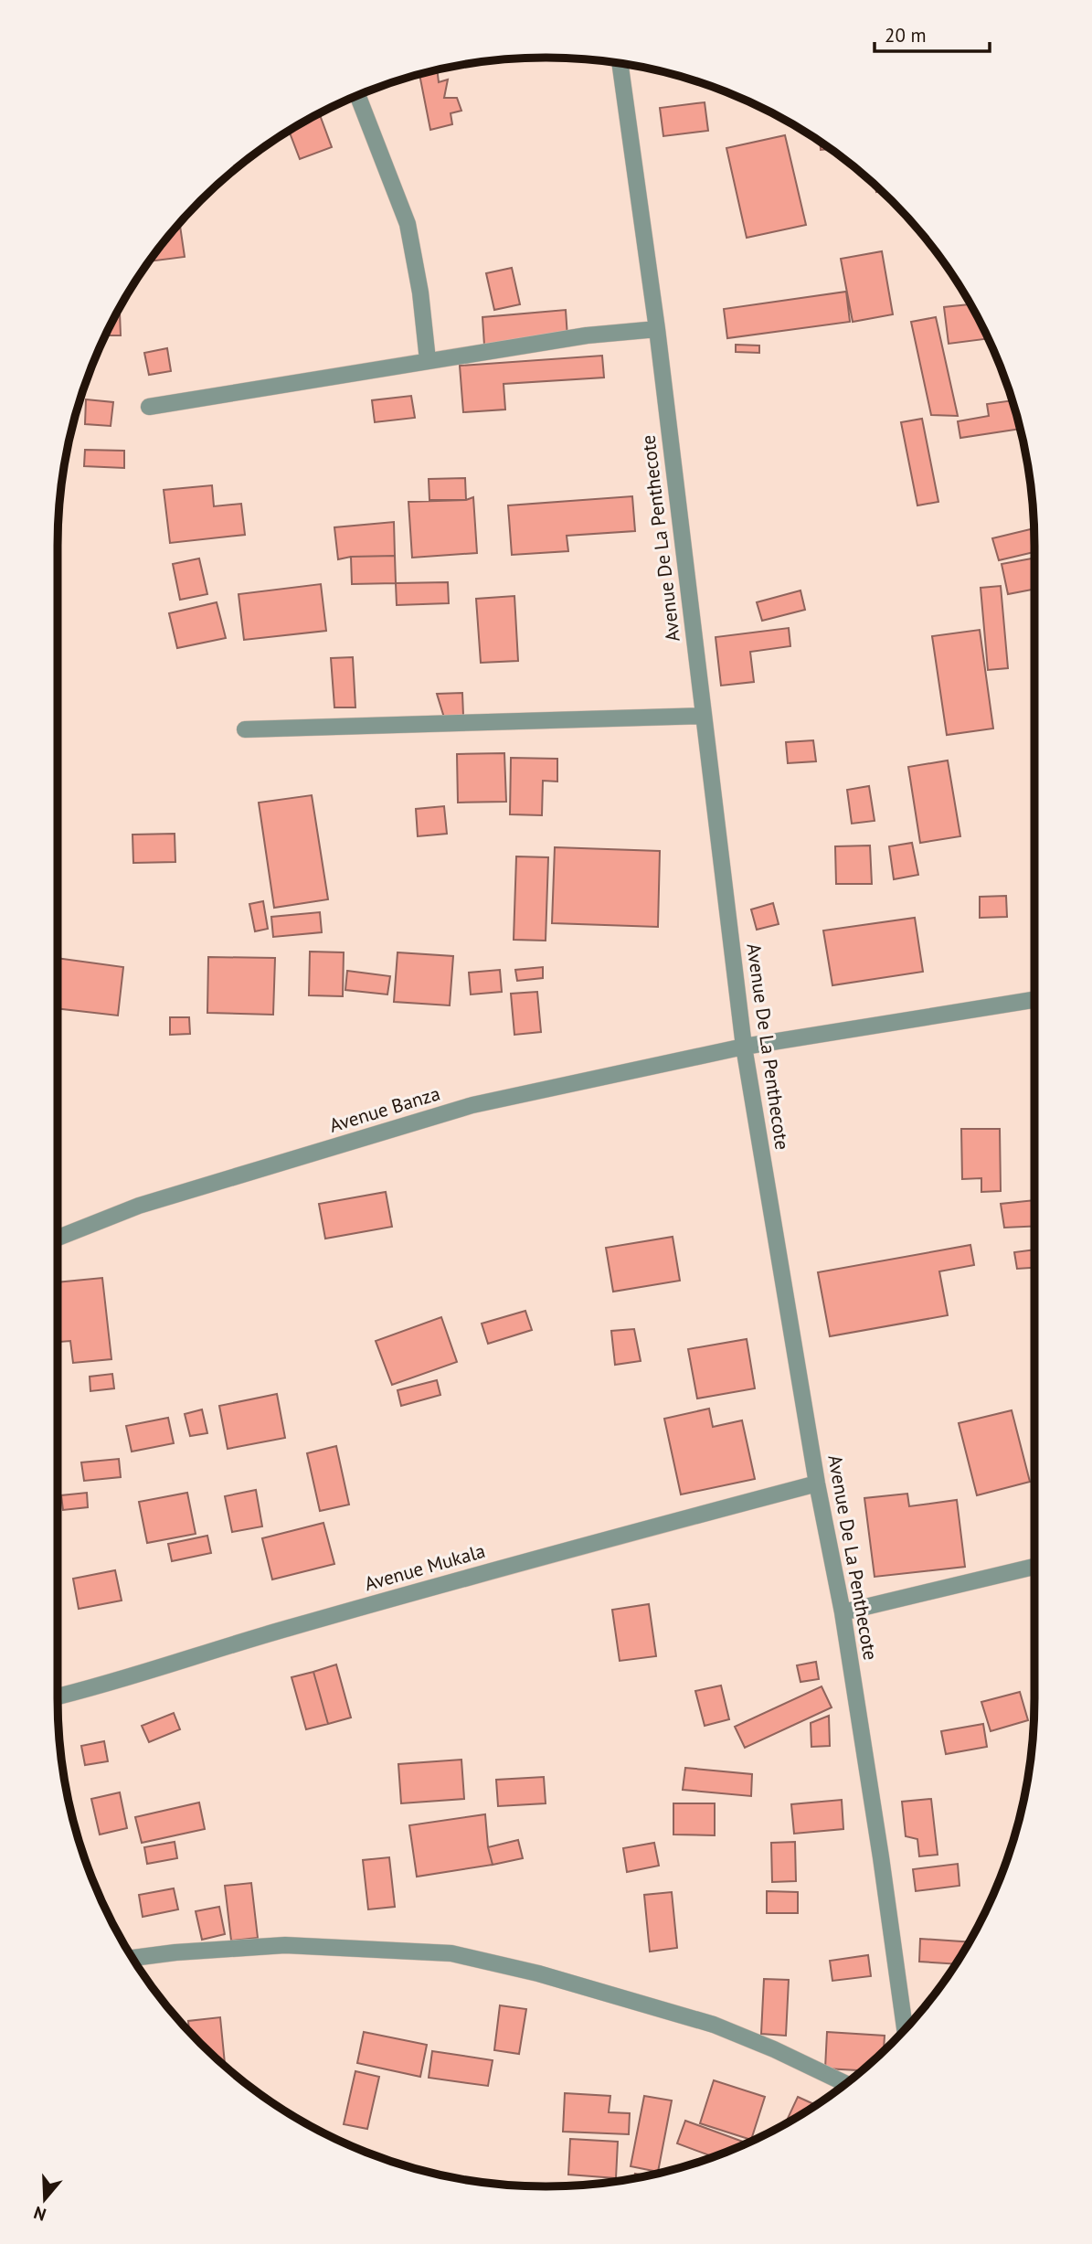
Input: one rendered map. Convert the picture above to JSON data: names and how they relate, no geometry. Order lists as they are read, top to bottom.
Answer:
{
  "streets": {
    "street": ["Avenue De La Penthecote", "Avenue Banza", "Avenue Mukala"]
  },
  "crossings": [
    ["Avenue De La Penthecote", "Avenue Banza"],
    ["Avenue De La Penthecote", "Avenue Mukala"]
  ],
  "scale_bar": "20 m",
  "north": "bottom"
}
